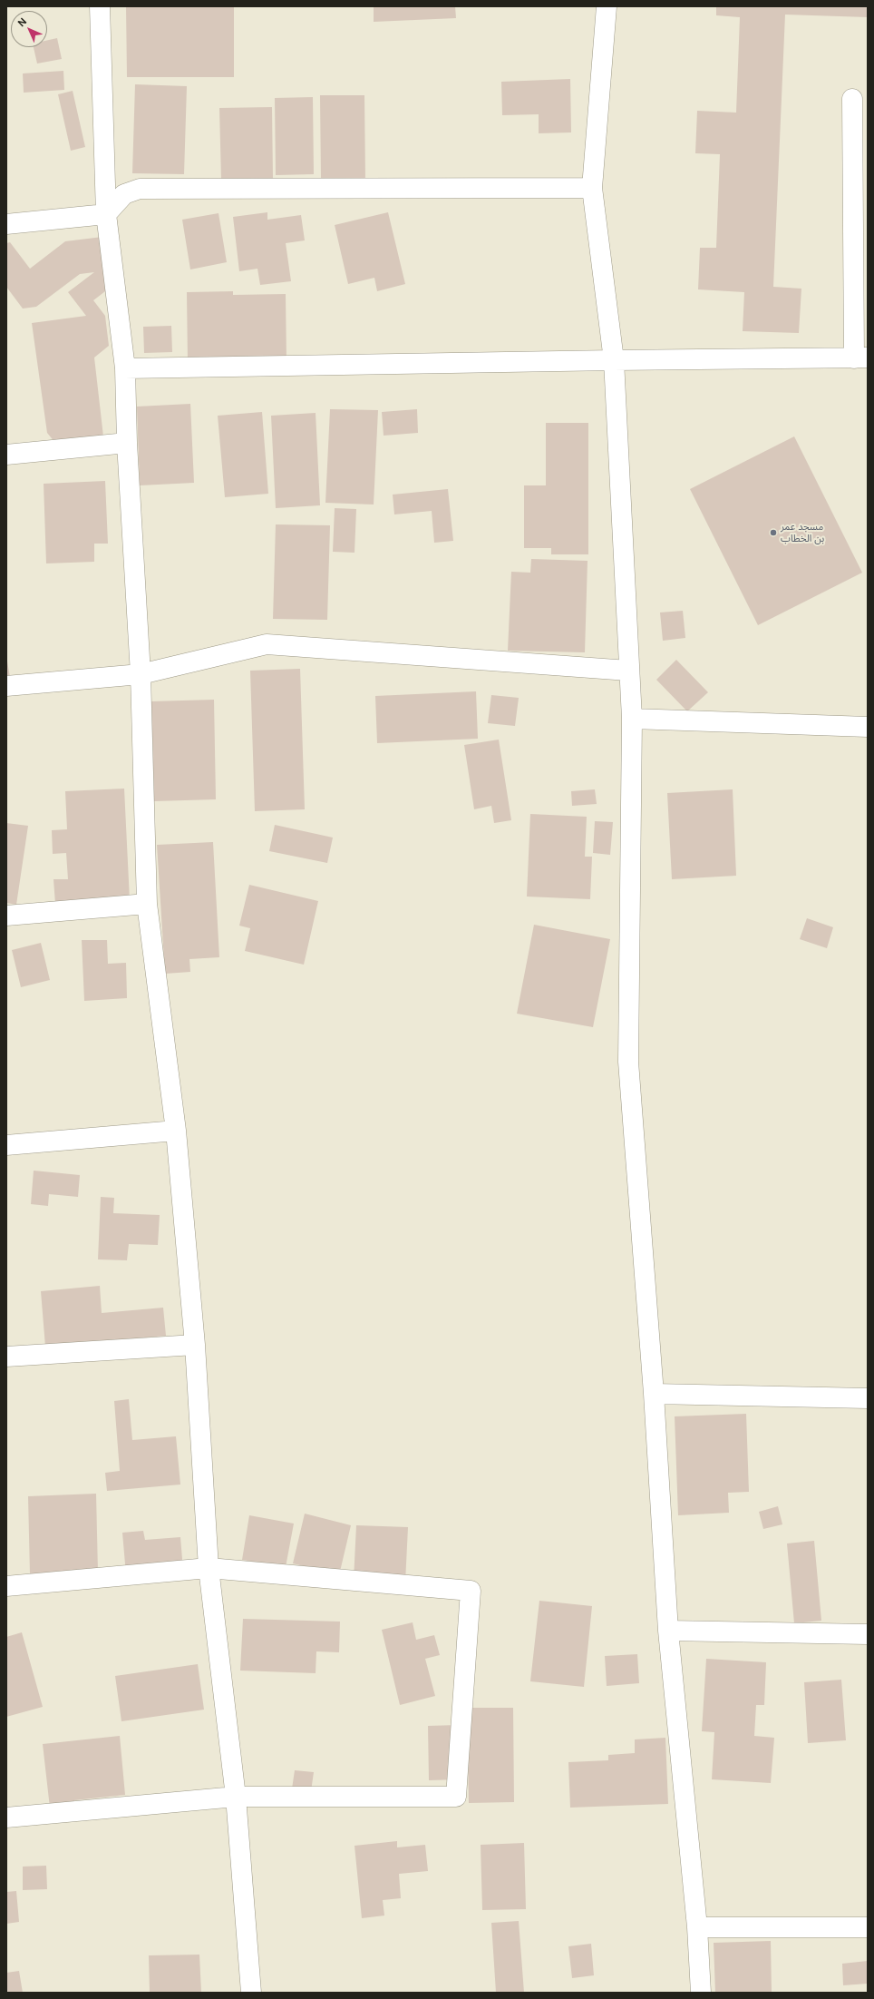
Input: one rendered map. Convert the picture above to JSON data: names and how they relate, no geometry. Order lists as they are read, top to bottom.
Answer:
{
  "places": ["مسجد عمر بن الخطاب"],
  "north": "top left"
}
